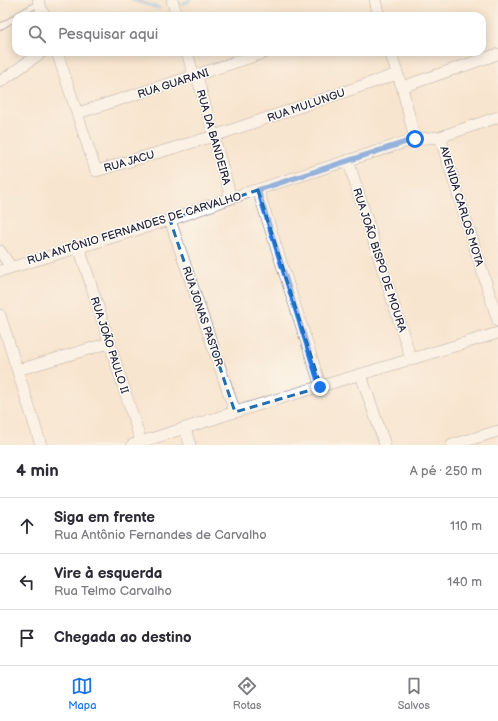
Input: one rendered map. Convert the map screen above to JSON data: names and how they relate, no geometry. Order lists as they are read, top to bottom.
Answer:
{
  "streets": {
    "street": [
      "RUA GUARANI",
      "RUA MULUNGU",
      "RUA DA BANDEIRA",
      "RUA JACU",
      "AVENIDA CARLOS MOTA",
      "RUA ANTÔNIO FERNANDES DE CARVALHO",
      "RUA JOÃO BISPO DE MOURA",
      "RUA JONAS PASTOR",
      "RUA JOÃO PAULO II"
    ]
  },
  "crossings": [
    ["RUA GUARANI", "RUA DA BANDEIRA"],
    ["RUA GUARANI", "RUA JACU"],
    ["RUA MULUNGU", "RUA DA BANDEIRA"],
    ["RUA MULUNGU", "RUA JACU"],
    ["RUA DA BANDEIRA", "RUA JACU"],
    ["RUA DA BANDEIRA", "RUA ANTÔNIO FERNANDES DE CARVALHO"],
    ["AVENIDA CARLOS MOTA", "RUA ANTÔNIO FERNANDES DE CARVALHO"],
    ["RUA ANTÔNIO FERNANDES DE CARVALHO", "RUA JOÃO BISPO DE MOURA"],
    ["RUA ANTÔNIO FERNANDES DE CARVALHO", "RUA JONAS PASTOR"],
    ["RUA ANTÔNIO FERNANDES DE CARVALHO", "RUA JOÃO PAULO II"]
  ],
  "page": {
    "search": "Pesquisar aqui",
    "heading": ["4 min", "A pé · 250 m"],
    "list": [
      ["Siga em frente", "Rua Antônio Fernandes de Carvalho", "110 m"],
      ["Vire à esquerda", "Rua Telmo Carvalho", "140 m"],
      "Chegada ao destino"
    ],
    "nav": ["Mapa", "Rotas", "Salvos"]
  }
}
